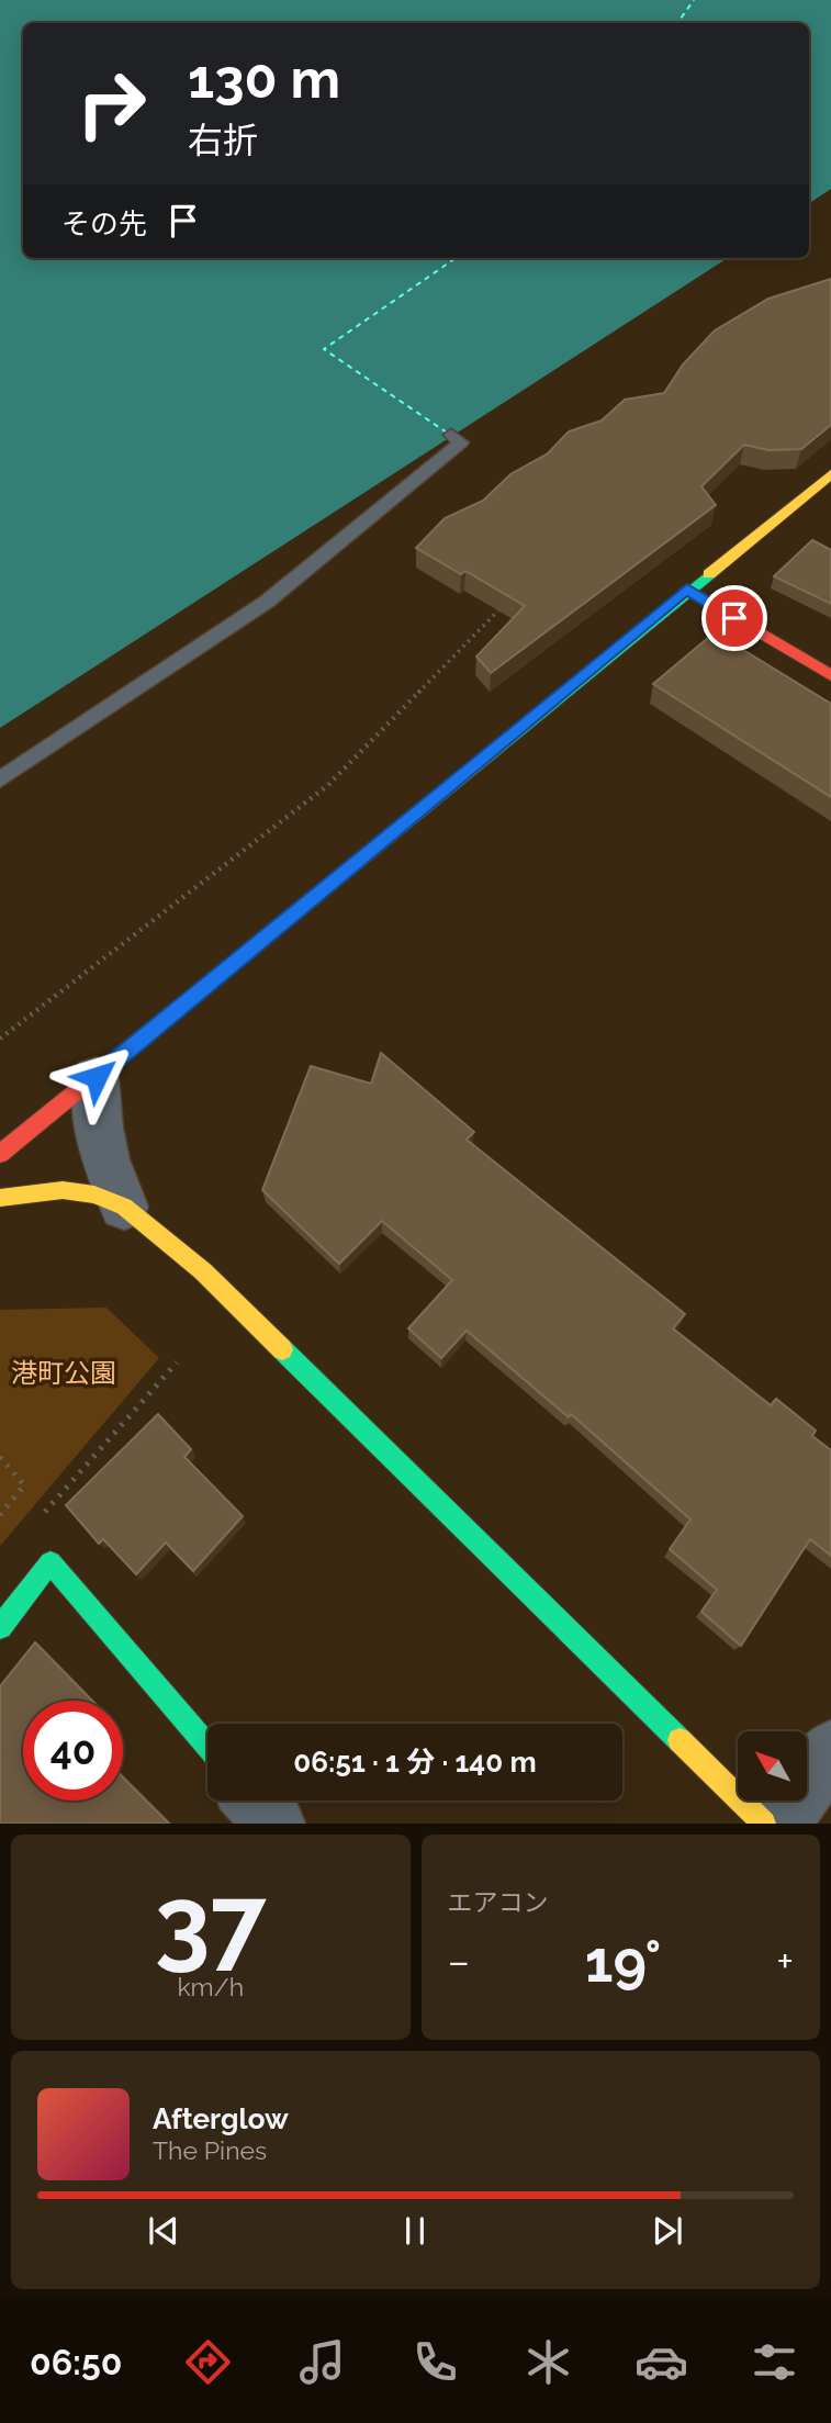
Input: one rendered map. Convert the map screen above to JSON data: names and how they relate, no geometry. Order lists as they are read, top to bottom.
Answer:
{
  "parks": ["港町公園"],
  "north": "top left",
  "page": {
    "turn": ["130 m", "右折"],
    "then": "その先",
    "limit": "40",
    "trip": "06:51 · 1 分 · 140 m",
    "tile": [
      ["37", "km/h"],
      "エアコン"
    ],
    "heat": ["−", "19°", "+"],
    "song": ["Afterglow", "The Pines"],
    "tabs": "06:50"
  }
}
